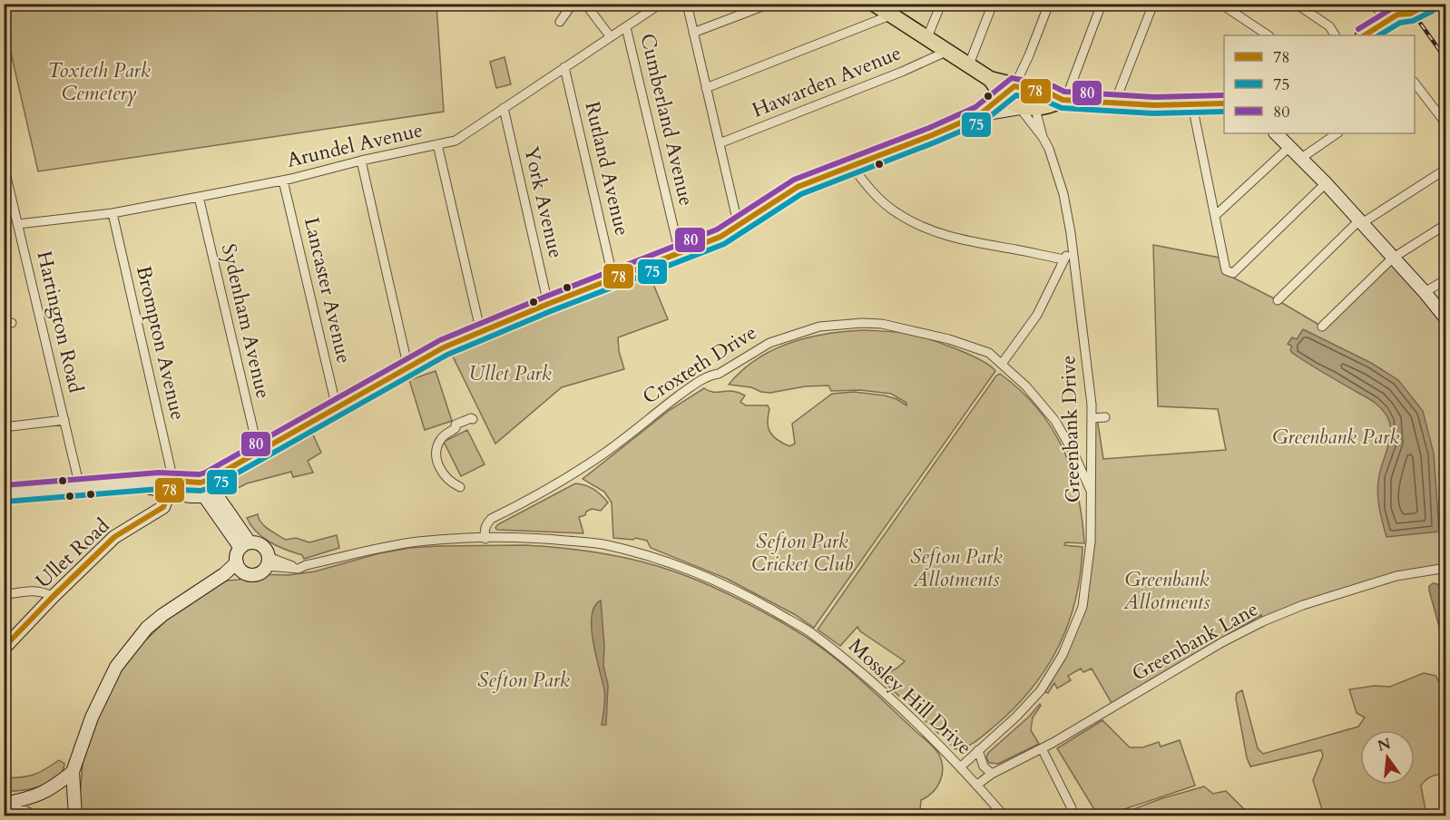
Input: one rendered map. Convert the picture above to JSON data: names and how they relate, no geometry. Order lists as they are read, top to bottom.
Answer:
{
  "streets": {
    "main road": ["Ullet Road"],
    "street": [
      "Hawarden Avenue",
      "Cumberland Avenue",
      "Arundel Avenue",
      "Rutland Avenue",
      "York Avenue",
      "Lancaster Avenue",
      "Sydenham Avenue",
      "Hartington Road",
      "Brompton Avenue",
      "Croxteth Drive",
      "Greenbank Drive",
      "Greenbank Lane",
      "Mossley Hill Drive"
    ]
  },
  "crossings": [
    ["Cumberland Avenue", "Arundel Avenue"],
    ["Arundel Avenue", "Rutland Avenue"],
    ["Arundel Avenue", "York Avenue"],
    ["Arundel Avenue", "Lancaster Avenue"],
    ["Arundel Avenue", "Sydenham Avenue"],
    ["Arundel Avenue", "Hartington Road"],
    ["Arundel Avenue", "Brompton Avenue"],
    ["Brompton Avenue", "Ullet Road"],
    ["Croxteth Drive", "Greenbank Drive"],
    ["Croxteth Drive", "Mossley Hill Drive"],
    ["Greenbank Drive", "Mossley Hill Drive"],
    ["Greenbank Lane", "Mossley Hill Drive"]
  ],
  "parks": [
    "Toxteth Park Cemetery",
    "Ullet Park",
    "Greenbank Park",
    "Sefton Park Cricket Club",
    "Sefton Park Allotments",
    "Greenbank Allotments",
    "Sefton Park"
  ],
  "lines": ["transit line 78", "transit line 80", "transit line 75"],
  "legend": ["78", "75", "80"],
  "north": "top"
}
